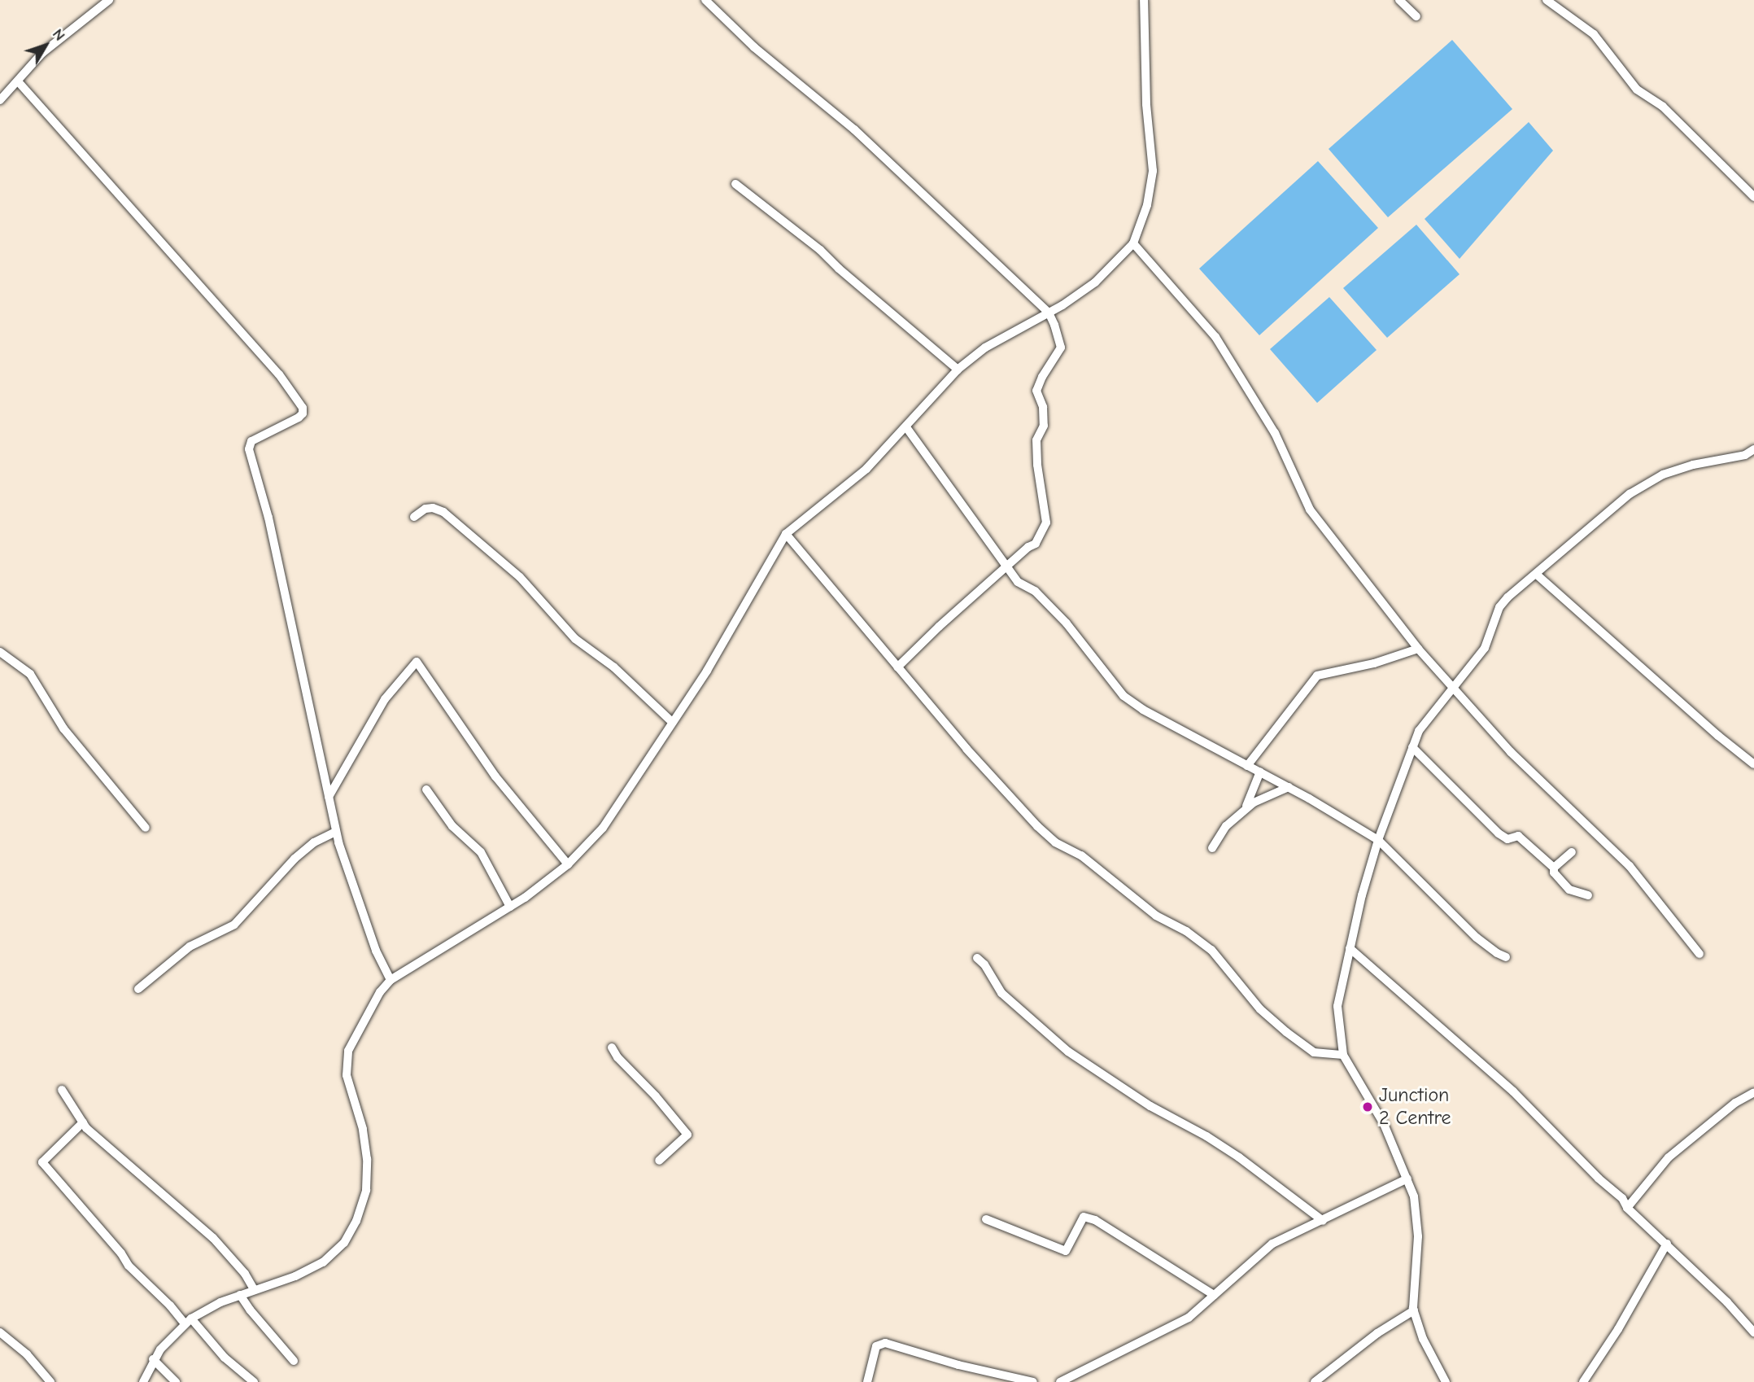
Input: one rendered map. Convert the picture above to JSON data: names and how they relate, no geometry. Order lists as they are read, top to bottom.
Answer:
{
  "places": ["Junction 2 Centre"],
  "north": "top right"
}
